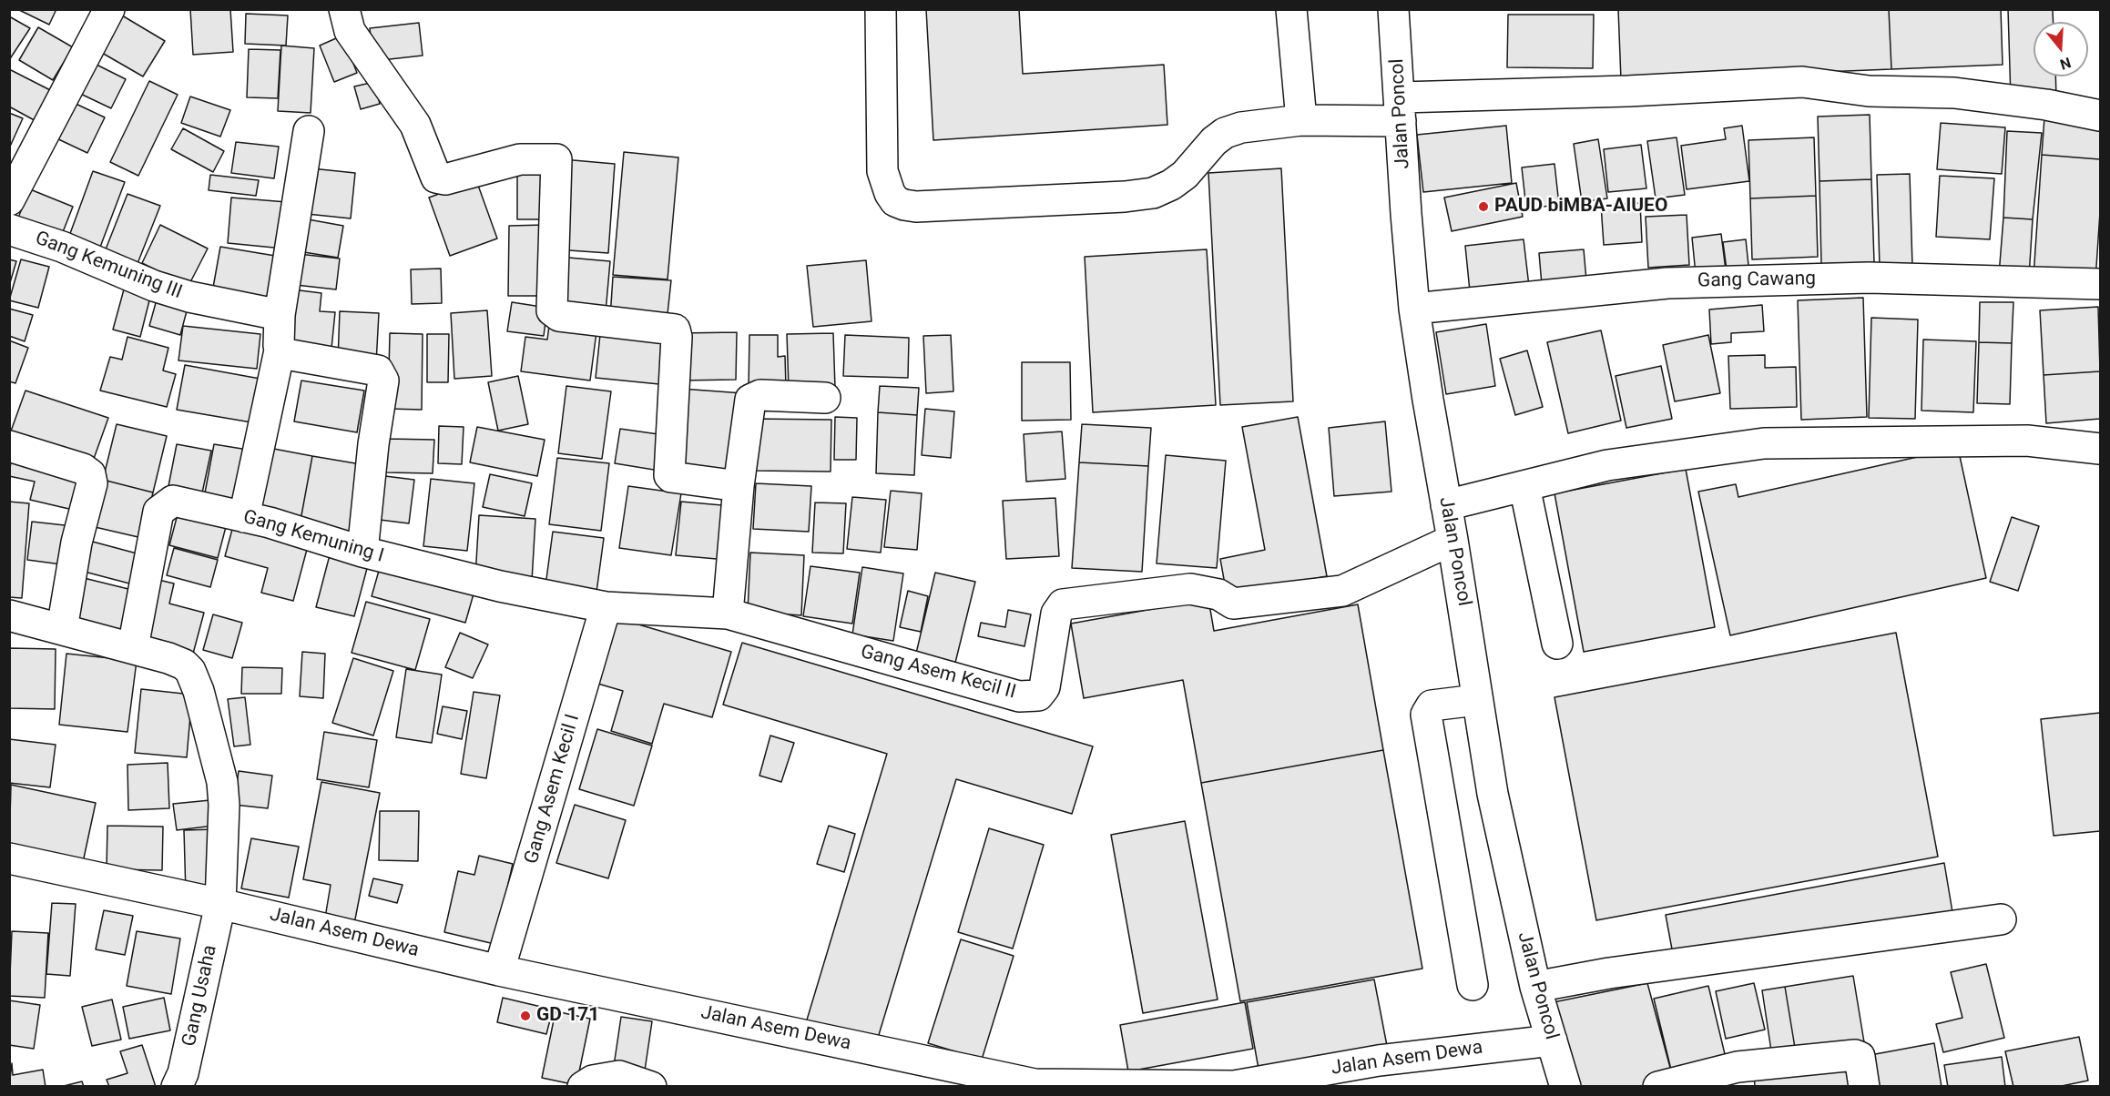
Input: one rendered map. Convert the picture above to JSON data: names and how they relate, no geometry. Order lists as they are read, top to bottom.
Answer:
{
  "streets": {
    "street": [
      "Jalan Poncol",
      "Gang Kemuning III",
      "Gang Cawang",
      "Gang Kemuning I",
      "Gang Asem Kecil II",
      "Gang Asem Kecil I",
      "Jalan Asem Dewa",
      "Gang Usaha"
    ]
  },
  "crossings": [
    ["Jalan Poncol", "Gang Cawang"],
    ["Jalan Poncol", "Gang Asem Kecil II"],
    ["Jalan Poncol", "Jalan Asem Dewa"],
    ["Gang Kemuning I", "Gang Asem Kecil II"],
    ["Gang Kemuning I", "Gang Asem Kecil I"],
    ["Gang Kemuning I", "Gang Usaha"],
    ["Gang Asem Kecil II", "Gang Asem Kecil I"],
    ["Gang Asem Kecil I", "Jalan Asem Dewa"],
    ["Jalan Asem Dewa", "Gang Usaha"]
  ],
  "places": ["PAUD biMBA-AIUEO", "GD 171"],
  "north": "bottom"
}
